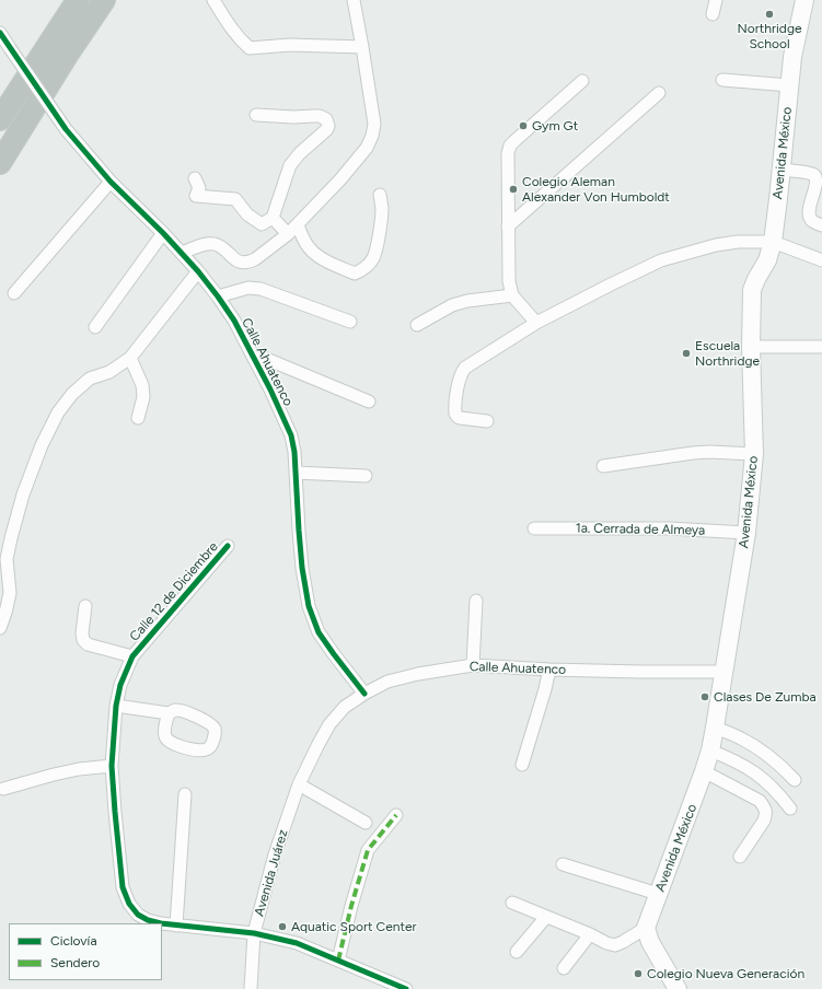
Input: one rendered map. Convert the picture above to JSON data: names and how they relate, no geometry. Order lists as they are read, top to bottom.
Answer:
{
  "streets": {
    "main road": ["Avenida México"],
    "street": [
      "Calle Ahuatenco",
      "1a. Cerrada de Almeya",
      "Calle 12 de Diciembre",
      "Avenida Juárez"
    ]
  },
  "crossings": [
    ["Avenida México", "Calle Ahuatenco"],
    ["Avenida México", "1a. Cerrada de Almeya"],
    ["Calle Ahuatenco", "Avenida Juárez"],
    ["Calle 12 de Diciembre", "Avenida Juárez"]
  ],
  "places": [
    "Northridge School",
    "Gym Gt",
    "Colegio Aleman Alexander Von Humboldt",
    "Escuela Northridge",
    "Clases De Zumba",
    "Aquatic Sport Center",
    "Colegio Nueva Generación"
  ],
  "legend": ["Ciclovía", "Sendero"]
}
